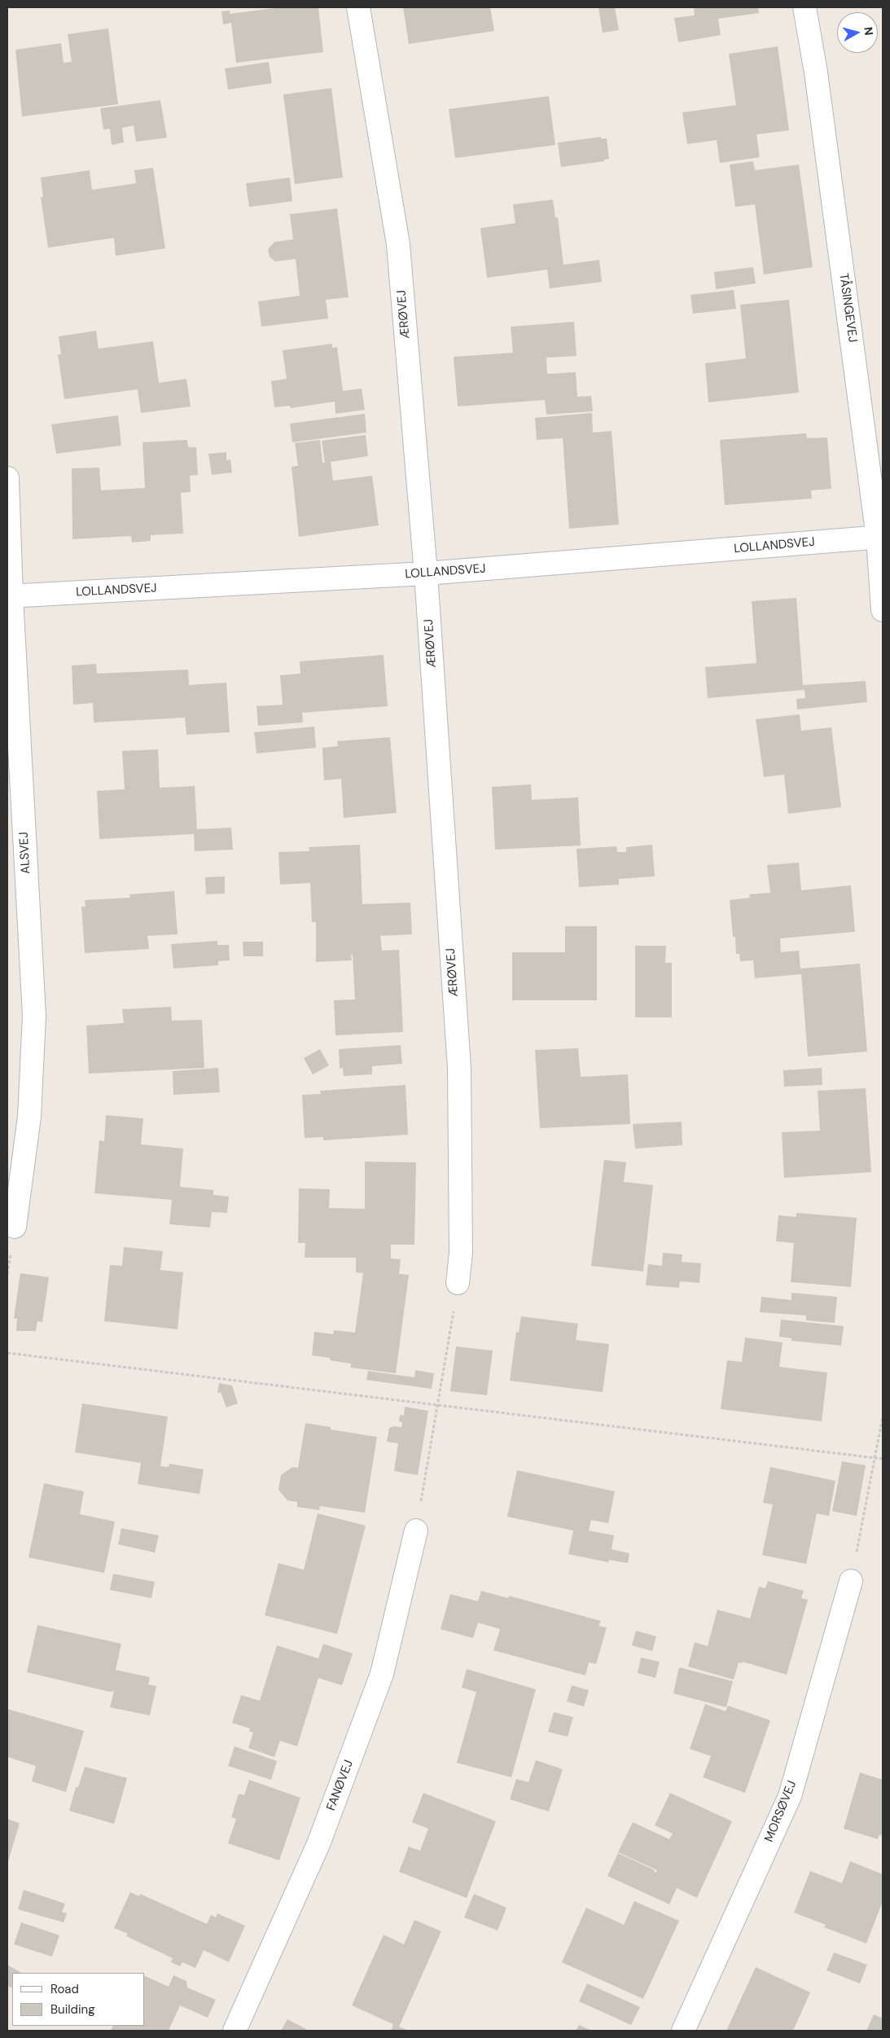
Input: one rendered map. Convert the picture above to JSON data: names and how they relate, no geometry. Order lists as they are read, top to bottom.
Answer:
{
  "streets": {
    "street": [
      "TÅSINGEVEJ",
      "ÆRØVEJ",
      "LOLLANDSVEJ",
      "ALSVEJ",
      "FANØVEJ",
      "MORSØVEJ"
    ]
  },
  "crossings": [
    ["TÅSINGEVEJ", "LOLLANDSVEJ"],
    ["ÆRØVEJ", "LOLLANDSVEJ"],
    ["LOLLANDSVEJ", "ALSVEJ"]
  ],
  "legend": ["Road", "Building"],
  "north": "right"
}
